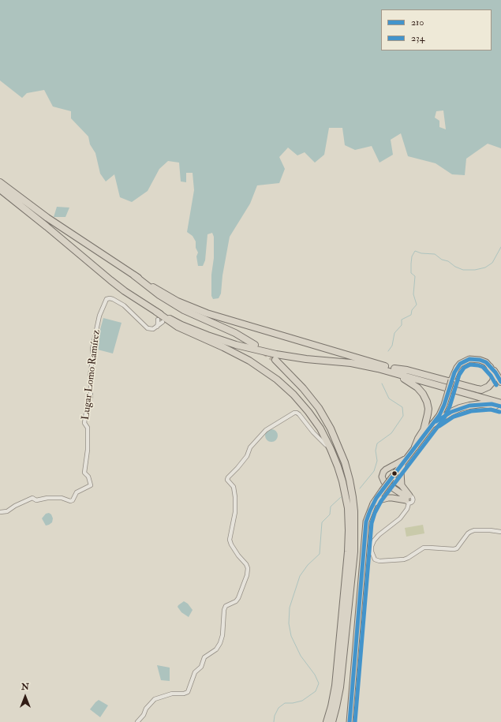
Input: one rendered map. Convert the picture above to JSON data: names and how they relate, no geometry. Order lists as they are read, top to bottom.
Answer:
{
  "streets": {
    "street": ["Lugar Lomo Ramírez"]
  },
  "lines": ["transit line 210", "transit line 234"],
  "legend": ["210", "234"],
  "north": "top"
}
